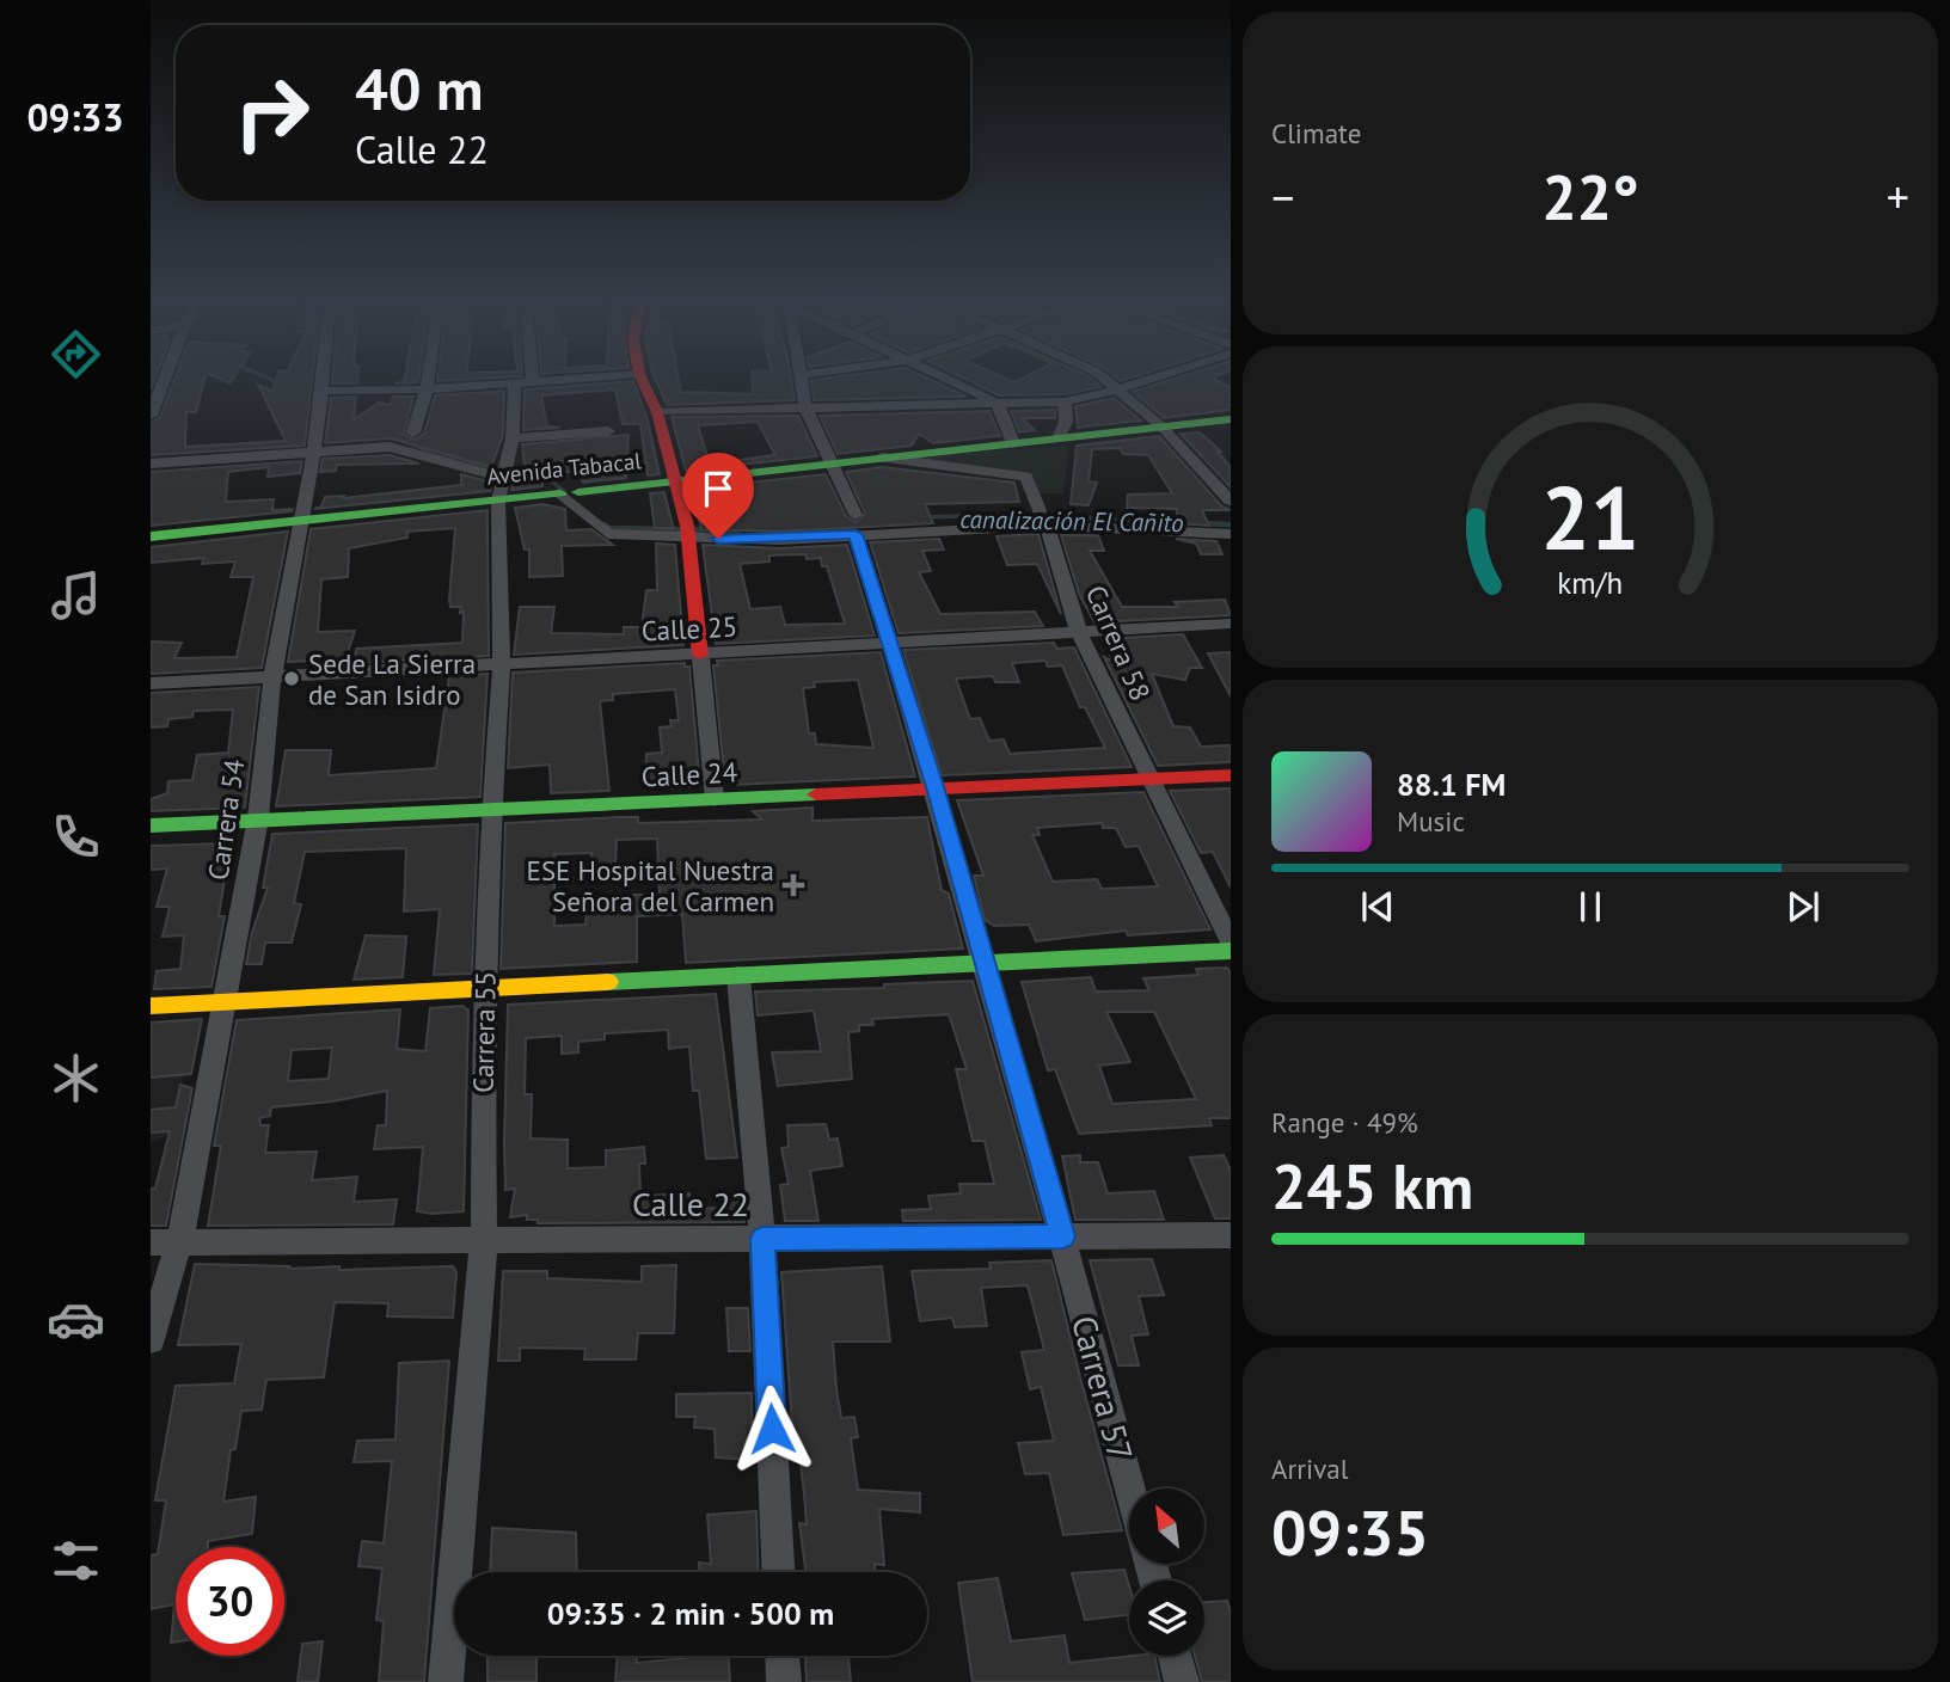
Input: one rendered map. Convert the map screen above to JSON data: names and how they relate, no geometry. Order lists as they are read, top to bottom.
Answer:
{
  "streets": {
    "street": [
      "Avenida Tabacal",
      "Calle 25",
      "Carrera 58",
      "Calle 24",
      "Carrera 54",
      "Carrera 55",
      "Calle 22",
      "Carrera 57"
    ]
  },
  "crossings": [
    ["Avenida Tabacal", "Carrera 58"],
    ["Avenida Tabacal", "Carrera 54"],
    ["Avenida Tabacal", "Carrera 55"],
    ["Calle 25", "Carrera 58"],
    ["Calle 25", "Carrera 54"],
    ["Calle 25", "Carrera 55"],
    ["Carrera 58", "Calle 24"],
    ["Calle 24", "Carrera 54"],
    ["Calle 24", "Carrera 55"],
    ["Calle 24", "Carrera 57"],
    ["Carrera 54", "Calle 22"],
    ["Carrera 55", "Calle 22"],
    ["Calle 22", "Carrera 57"]
  ],
  "water": ["canalización El Cañito"],
  "places": {
    "other": ["Sede La Sierra de San Isidro"],
    "health": ["ESE Hospital Nuestra Señora del Carmen"]
  },
  "north": "top left",
  "page": {
    "tabs": "09:33",
    "tile": [
      "Climate",
      ["Range · 49%", "245 km"],
      ["Arrival", "09:35"]
    ],
    "turn": ["40 m", "Calle 22"],
    "heat": ["−", "22°", "+"],
    "song": ["88.1 FM", "Music"],
    "limit": "30",
    "trip": "09:35 · 2 min · 500 m",
    "gauge": ["21", "km/h"]
  }
}
